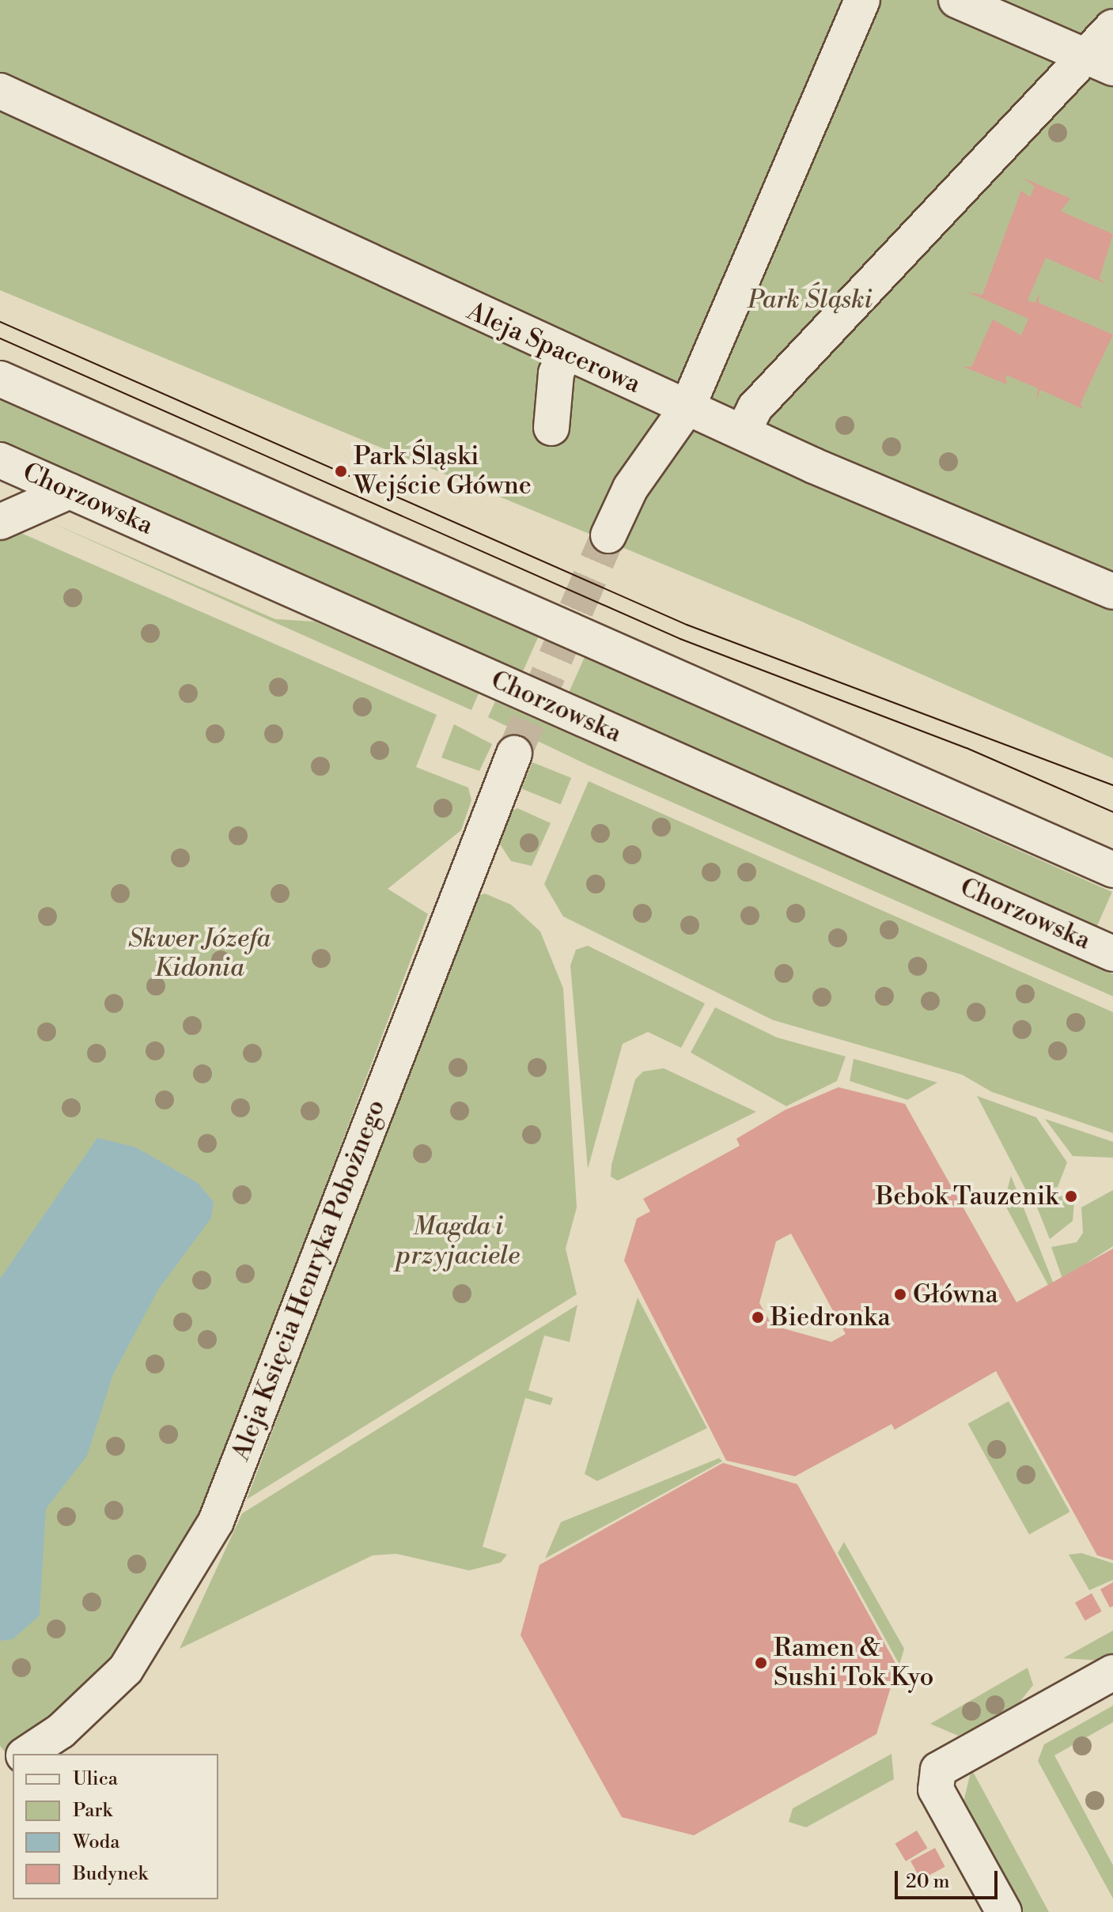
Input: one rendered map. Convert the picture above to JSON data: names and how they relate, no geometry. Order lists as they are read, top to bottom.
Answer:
{
  "streets": {
    "street": ["Aleja Spacerowa", "Chorzowska", "Aleja Księcia Henryka Pobożnego"]
  },
  "parks": ["Park Śląski", "Skwer Józefa Kidonia", "Magda i przyjaciele"],
  "places": [
    "Park Śląski Wejście Główne",
    "Bebok Tauzenik",
    "Główna",
    "Biedronka",
    "Ramen & Sushi Tok Kyo"
  ],
  "legend": [
    "Ulica",
    "Park",
    "Woda",
    "Budynek"
  ],
  "scale_bar": "20 m"
}
